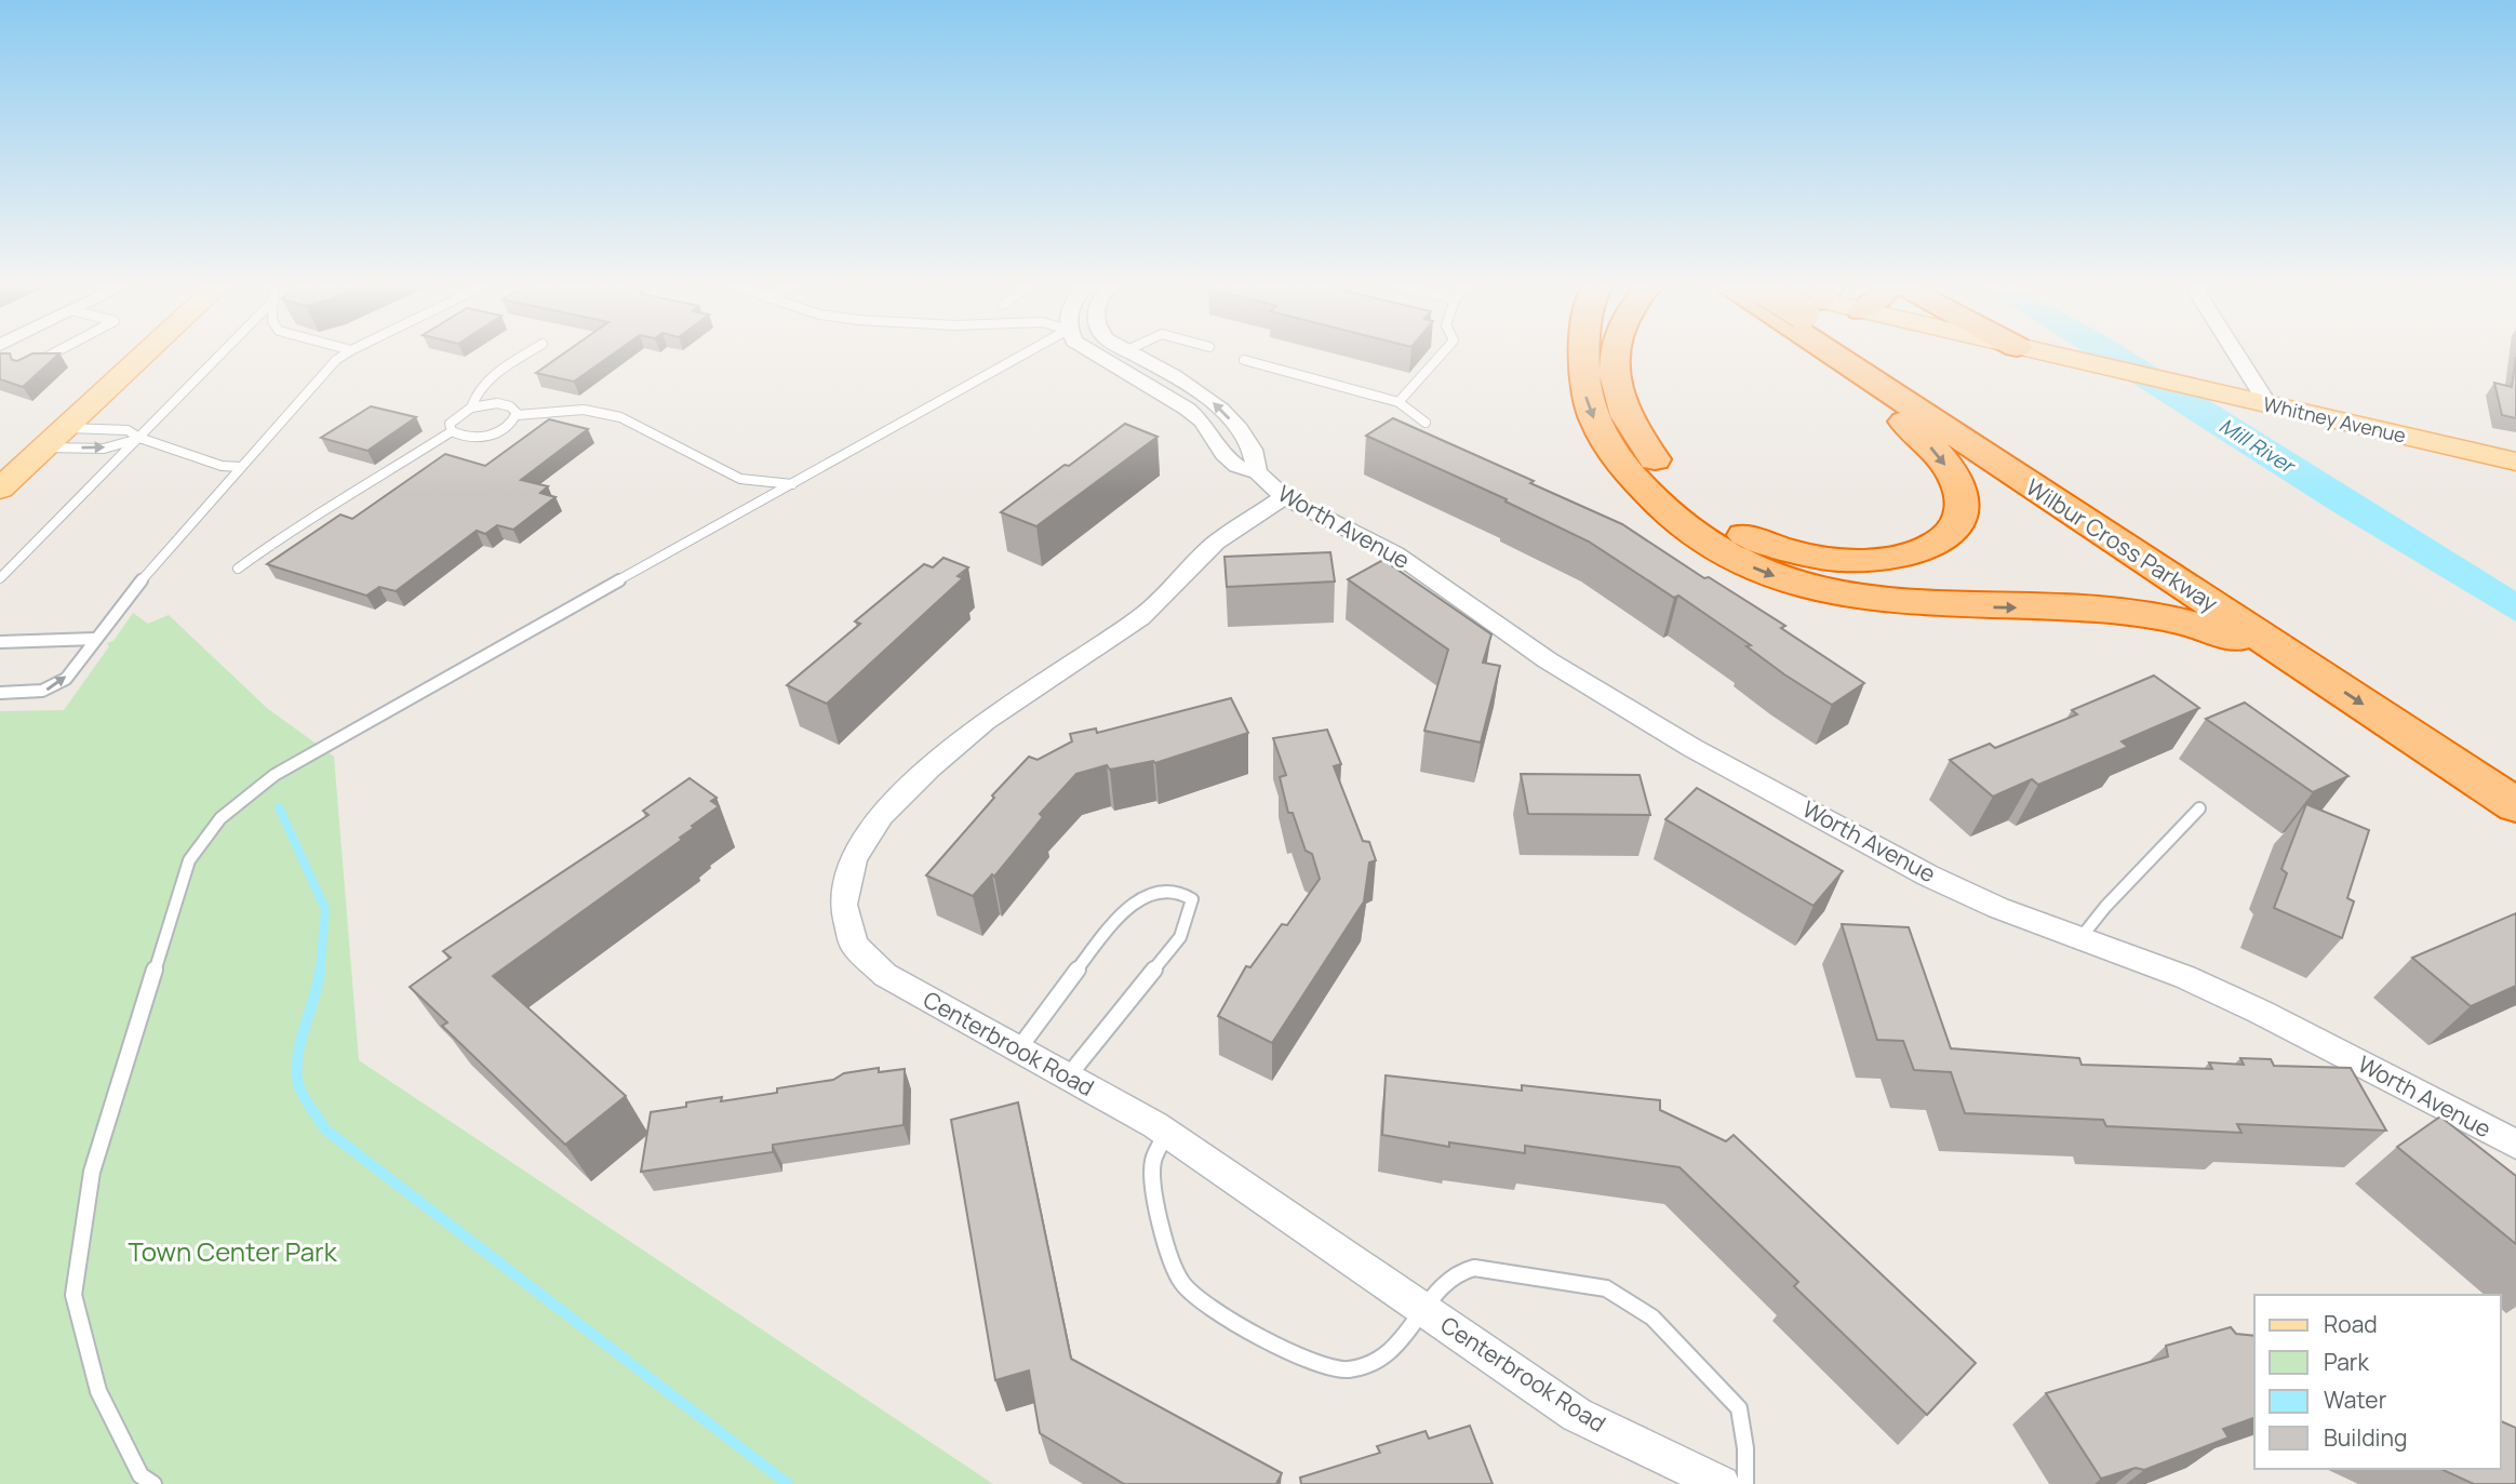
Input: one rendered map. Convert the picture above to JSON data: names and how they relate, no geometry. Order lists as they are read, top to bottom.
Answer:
{
  "streets": {
    "highway": ["Wilbur Cross Parkway"],
    "main road": ["Whitney Avenue"],
    "street": ["Worth Avenue", "Centerbrook Road"]
  },
  "crossings": [
    ["Worth Avenue", "Centerbrook Road"]
  ],
  "water": ["Mill River"],
  "parks": ["Town Center Park"],
  "legend": [
    "Road",
    "Park",
    "Water",
    "Building"
  ]
}
